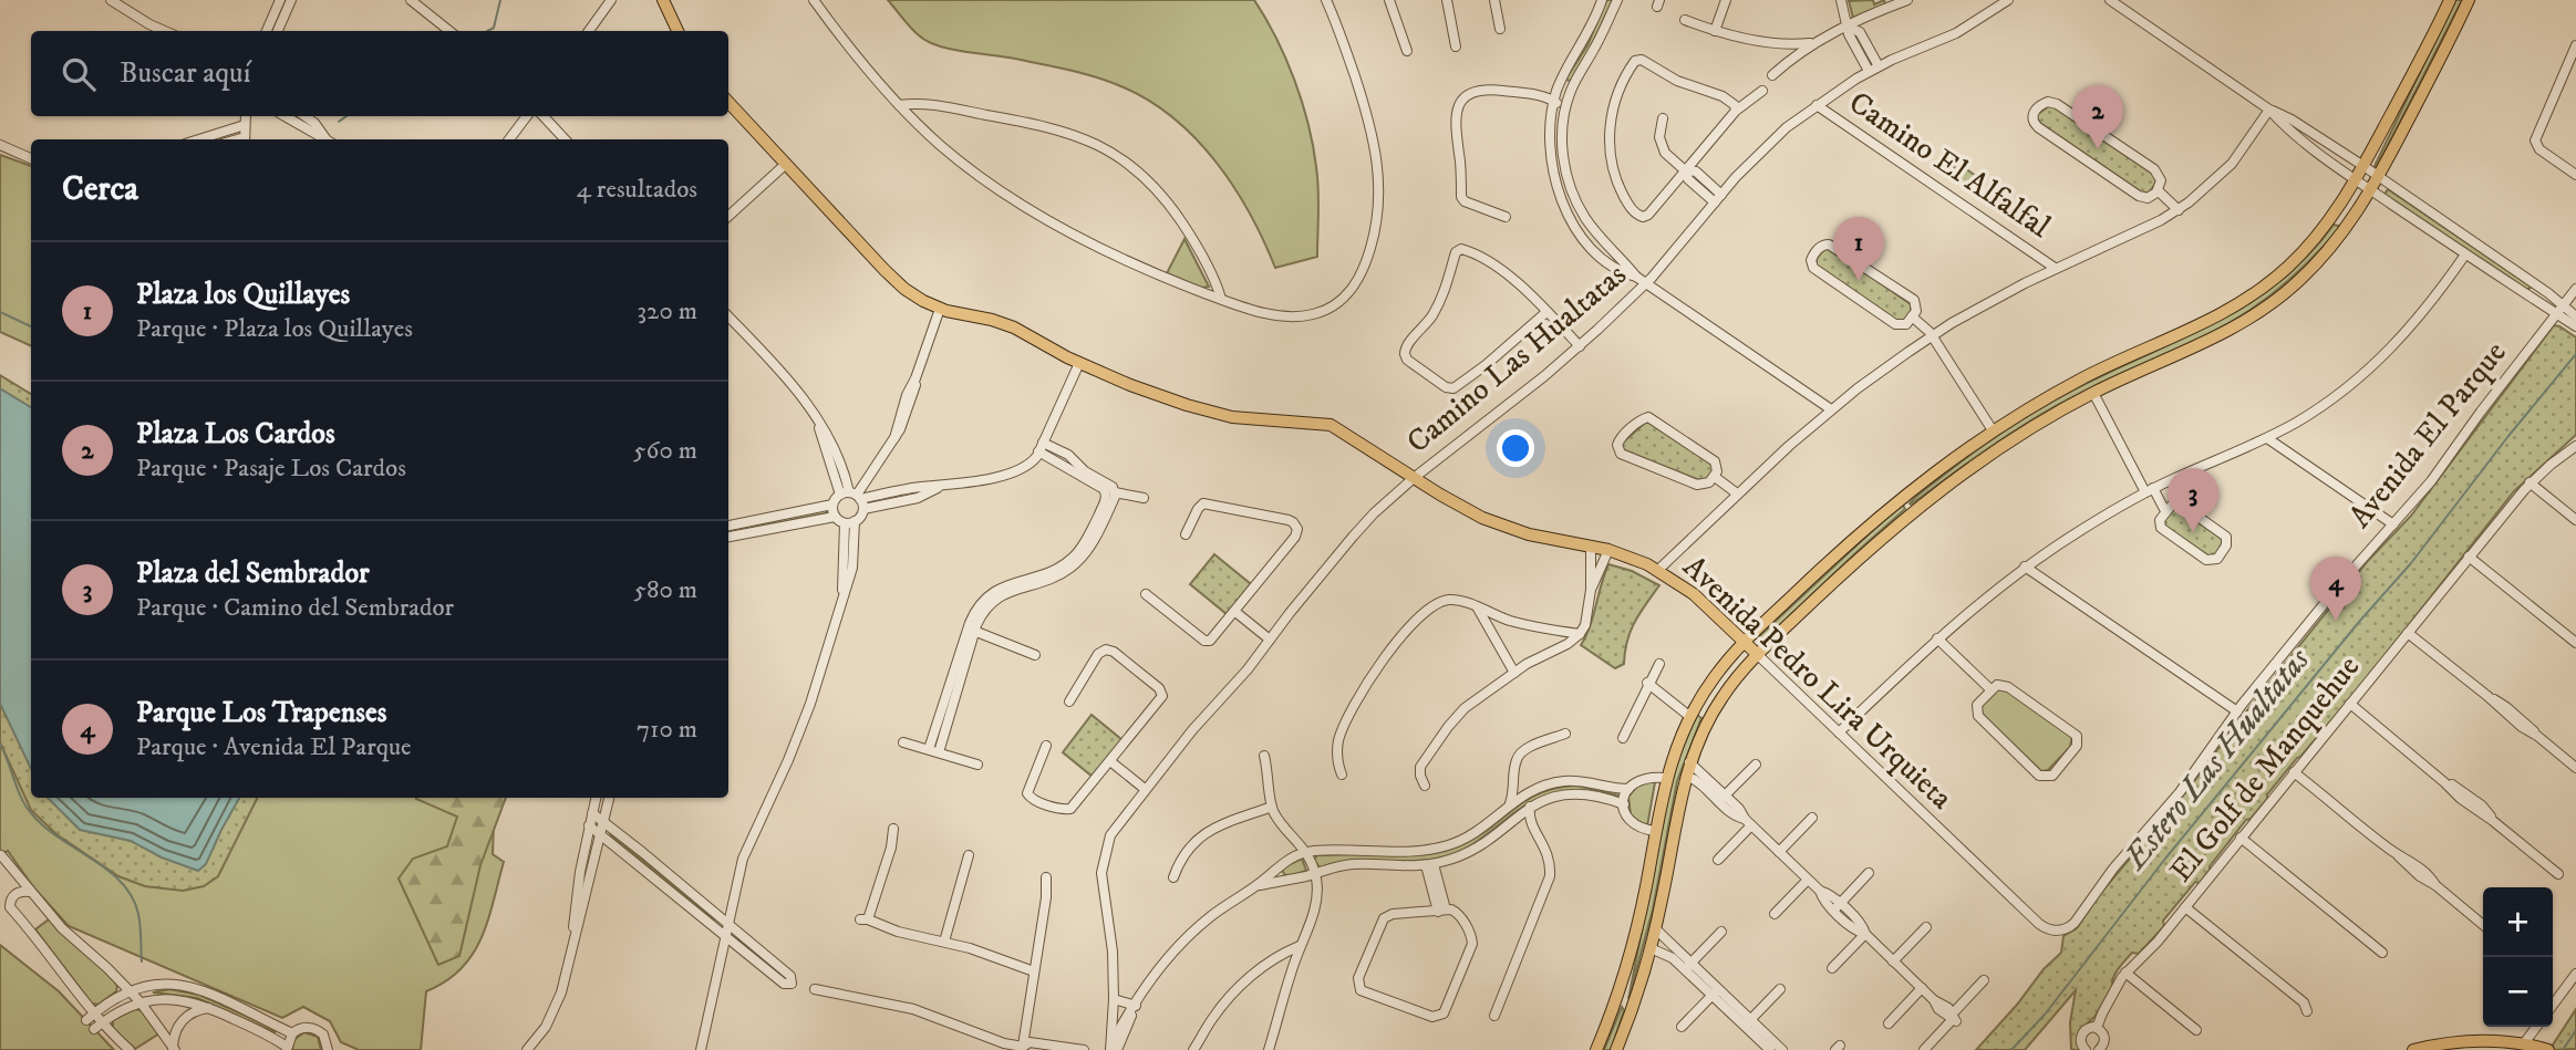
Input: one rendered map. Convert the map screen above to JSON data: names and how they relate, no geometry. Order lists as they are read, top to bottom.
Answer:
{
  "streets": {
    "main road": ["Avenida Pedro Lira Urquieta"],
    "street": [
      "Camino El Alfalfal",
      "Camino Las Hualtatas",
      "Avenida El Parque",
      "El Golf de Manquehue"
    ]
  },
  "crossings": [
    ["Camino El Alfalfal", "Camino Las Hualtatas"],
    ["Camino Las Hualtatas", "Avenida Pedro Lira Urquieta"],
    ["Avenida El Parque", "Avenida Pedro Lira Urquieta"]
  ],
  "water": ["Estero Las Hualtatas"],
  "page": {
    "search": "Buscar aquí",
    "pins": [
      "2",
      "1",
      "3",
      "4"
    ],
    "heading": ["Cerca", "4 resultados"],
    "list": [
      {
        "mark": "1",
        "name": "Plaza los Quillayes",
        "note": "Parque · Plaza los Quillayes",
        "value": "320 m"
      },
      {
        "mark": "2",
        "name": "Plaza Los Cardos",
        "note": "Parque · Pasaje Los Cardos",
        "value": "560 m"
      },
      {
        "mark": "3",
        "name": "Plaza del Sembrador",
        "note": "Parque · Camino del Sembrador",
        "value": "580 m"
      },
      {
        "mark": "4",
        "name": "Parque Los Trapenses",
        "note": "Parque · Avenida El Parque",
        "value": "710 m"
      }
    ],
    "map_buttons": ["+", "−"]
  }
}
